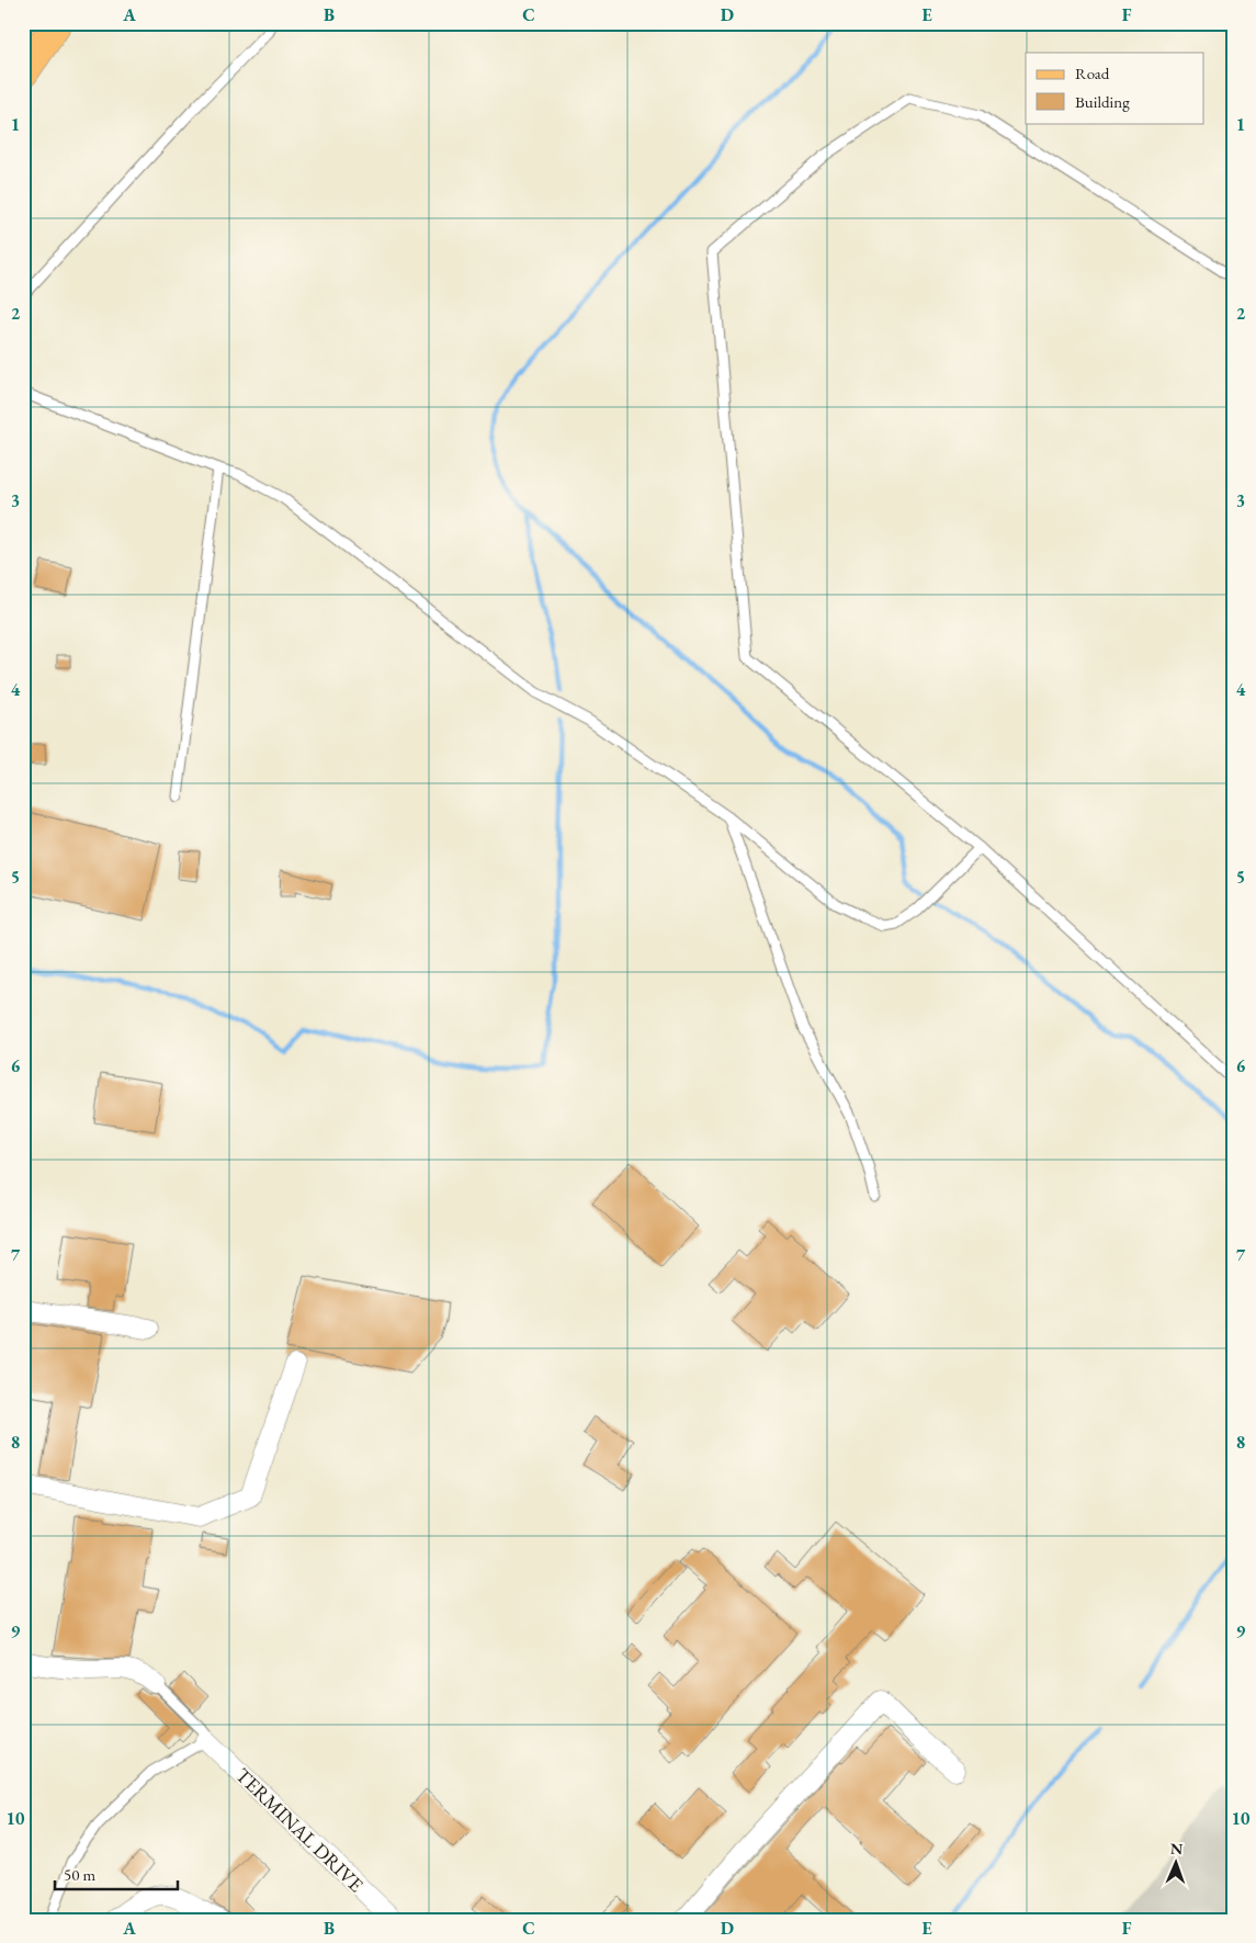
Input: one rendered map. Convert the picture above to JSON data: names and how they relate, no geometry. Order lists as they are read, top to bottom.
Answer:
{
  "streets": {
    "street": ["TERMINAL DRIVE"]
  },
  "legend": ["Road", "Building"],
  "scale_bar": "50 m",
  "north": "top",
  "grid": {
    "columns": [
      "A",
      "B",
      "C",
      "D",
      "E",
      "F"
    ],
    "rows": [
      "1",
      "2",
      "3",
      "4",
      "5",
      "6",
      "7",
      "8",
      "9",
      "10"
    ]
  }
}
